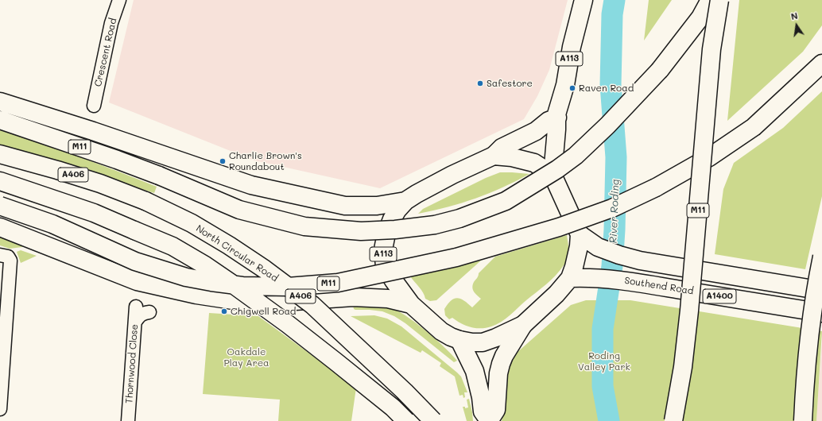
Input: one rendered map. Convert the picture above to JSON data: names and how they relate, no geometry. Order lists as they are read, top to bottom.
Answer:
{
  "streets": {
    "main road": [
      "A113",
      "M11",
      "A406",
      "North Circular Road",
      "Southend Road",
      "A1400"
    ],
    "street": ["Crescent Road", "Thornwood Close"]
  },
  "crossings": [
    ["A113", "A406"],
    ["A113", "Southend Road"],
    ["A113", "A1400"]
  ],
  "water": ["River Roding"],
  "parks": ["Oakdale Play Area", "Roding Valley Park"],
  "places": [
    "Safestore",
    "Raven Road",
    "Charlie Brown's Roundabout",
    "Chigwell Road"
  ],
  "north": "top"
}
